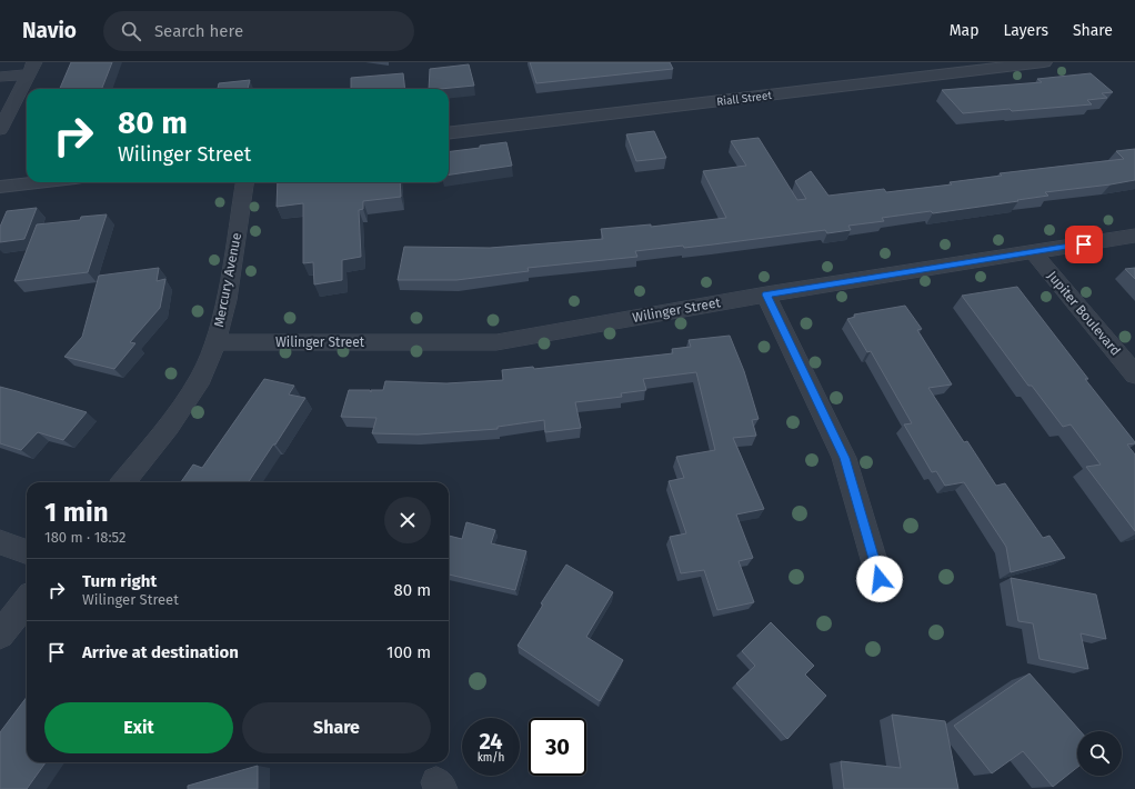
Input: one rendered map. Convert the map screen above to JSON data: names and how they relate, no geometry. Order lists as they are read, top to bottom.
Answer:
{
  "streets": {
    "street": [
      "Riall Street",
      "Mercury Avenue",
      "Wilinger Street",
      "Jupiter Boulevard"
    ]
  },
  "crossings": [
    ["Mercury Avenue", "Wilinger Street"],
    ["Wilinger Street", "Jupiter Boulevard"]
  ],
  "page": {
    "header": "Navio",
    "search": "Search here",
    "nav": ["Map", "Layers", "Share"],
    "turn": ["80 m", "Wilinger Street"],
    "heading": ["1 min", "180 m · 18:52"],
    "list": [
      {
        "name": "Turn right",
        "note": "Wilinger Street",
        "value": "80 m"
      },
      {
        "name": "Arrive at destination",
        "value": "100 m"
      }
    ],
    "buttons": ["Exit", "Share"],
    "speed": "24 km/h",
    "limit": "30"
  }
}
